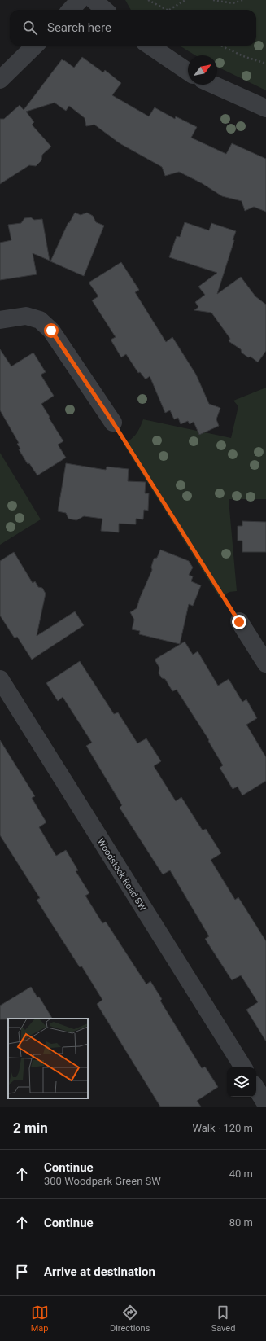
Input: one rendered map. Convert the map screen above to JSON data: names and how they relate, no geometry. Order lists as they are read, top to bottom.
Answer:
{
  "streets": {
    "street": ["Woodstock Road SW"]
  },
  "north": "top right",
  "page": {
    "search": "Search here",
    "heading": ["2 min", "Walk · 120 m"],
    "list": [
      ["Continue", "300 Woodpark Green SW", "40 m"],
      ["Continue", "80 m"],
      "Arrive at destination"
    ],
    "nav": ["Map", "Directions", "Saved"]
  }
}
